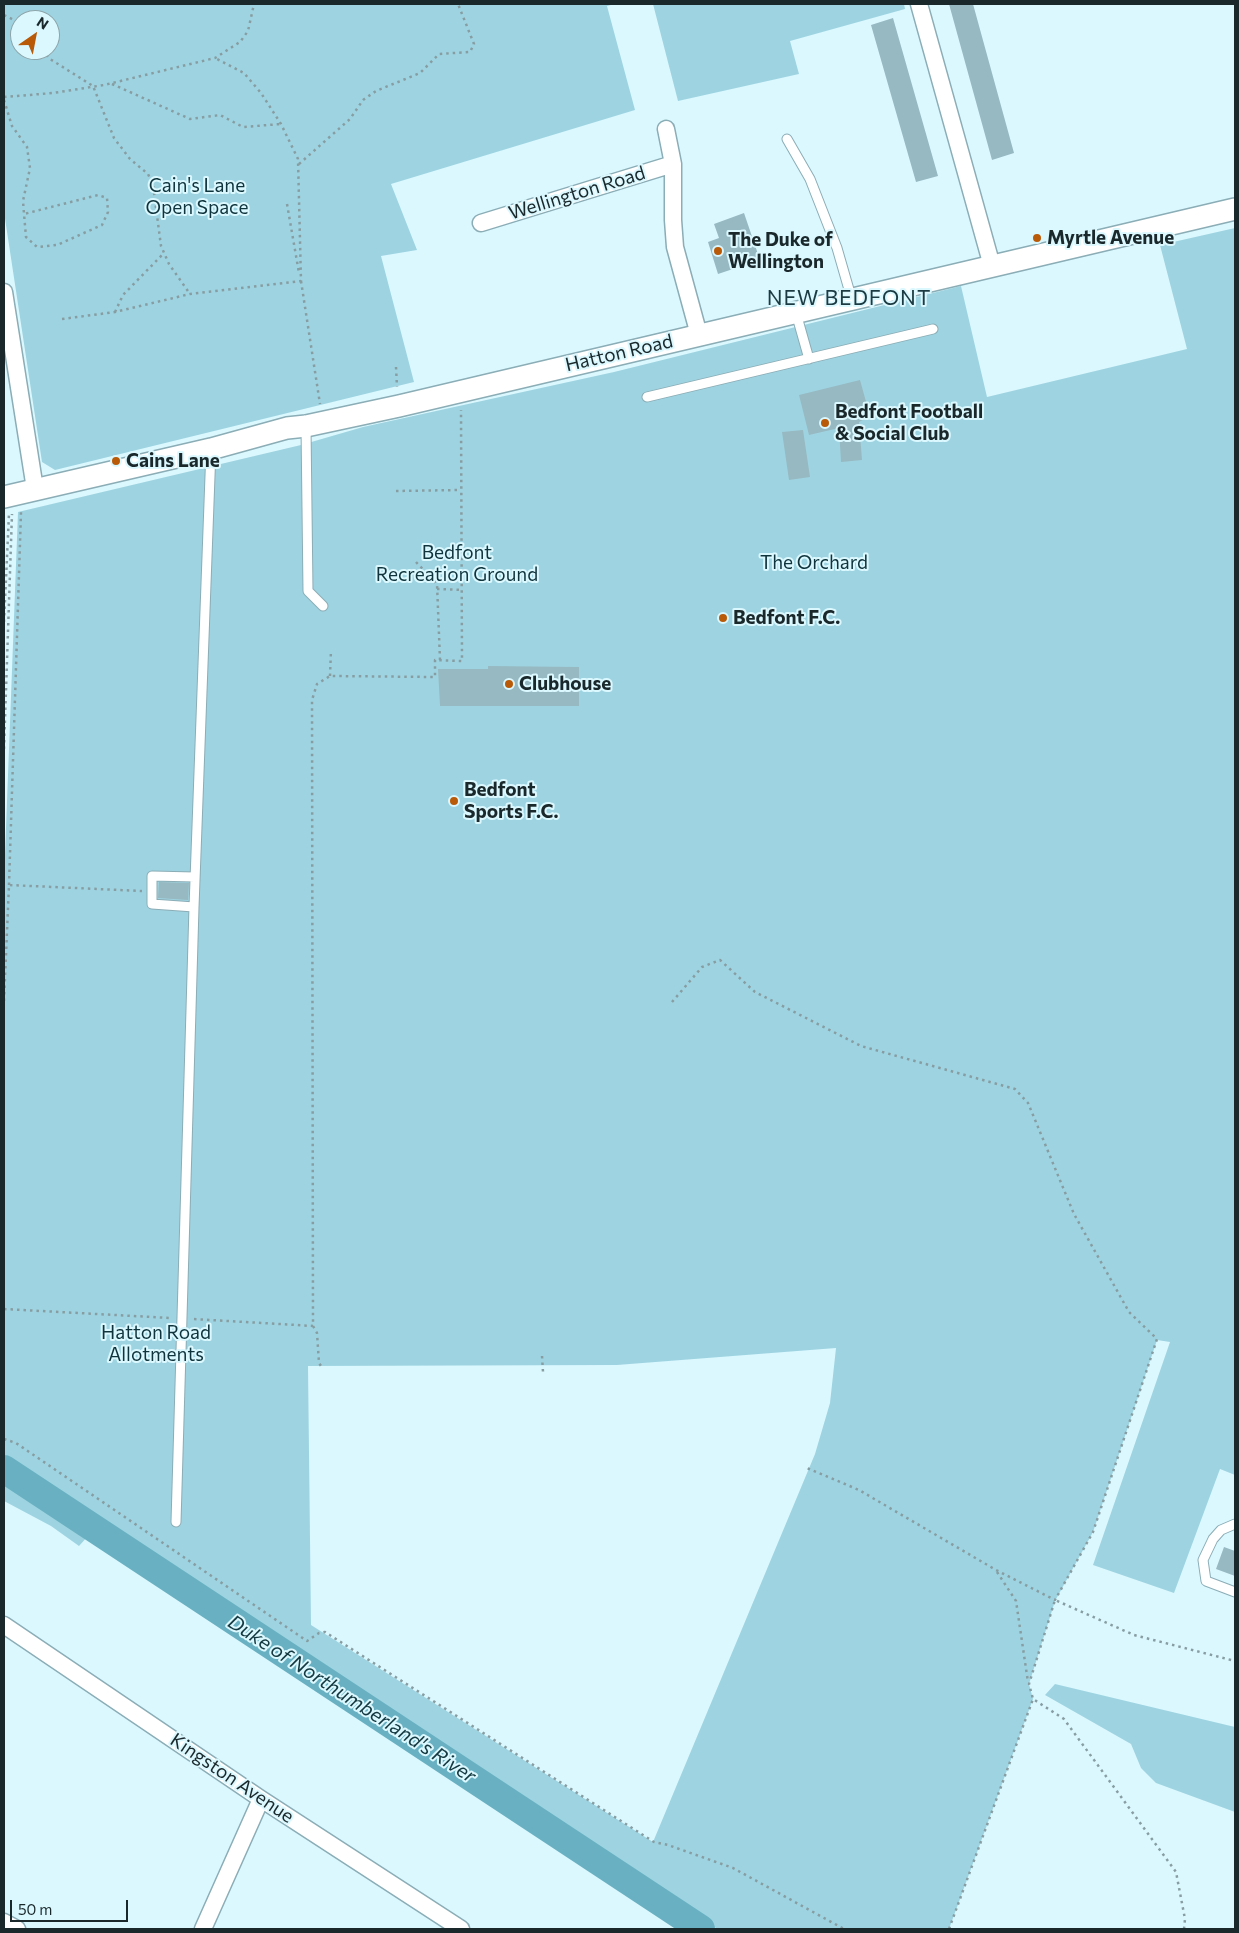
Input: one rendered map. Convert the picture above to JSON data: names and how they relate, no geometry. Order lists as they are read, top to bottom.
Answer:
{
  "streets": {
    "street": ["Wellington Road", "Hatton Road", "Kingston Avenue"]
  },
  "crossings": [
    ["Wellington Road", "Hatton Road"]
  ],
  "districts": ["NEW BEDFONT"],
  "water": ["Duke of Northumberland's River"],
  "parks": [
    "Cain's Lane Open Space",
    "Bedfont Recreation Ground",
    "The Orchard",
    "Hatton Road Allotments"
  ],
  "places": [
    "Myrtle Avenue",
    "The Duke of Wellington",
    "Bedfont Football & Social Club",
    "Cains Lane",
    "Bedfont F.C.",
    "Clubhouse",
    "Bedfont Sports F.C."
  ],
  "scale_bar": "50 m",
  "north": "top right"
}
